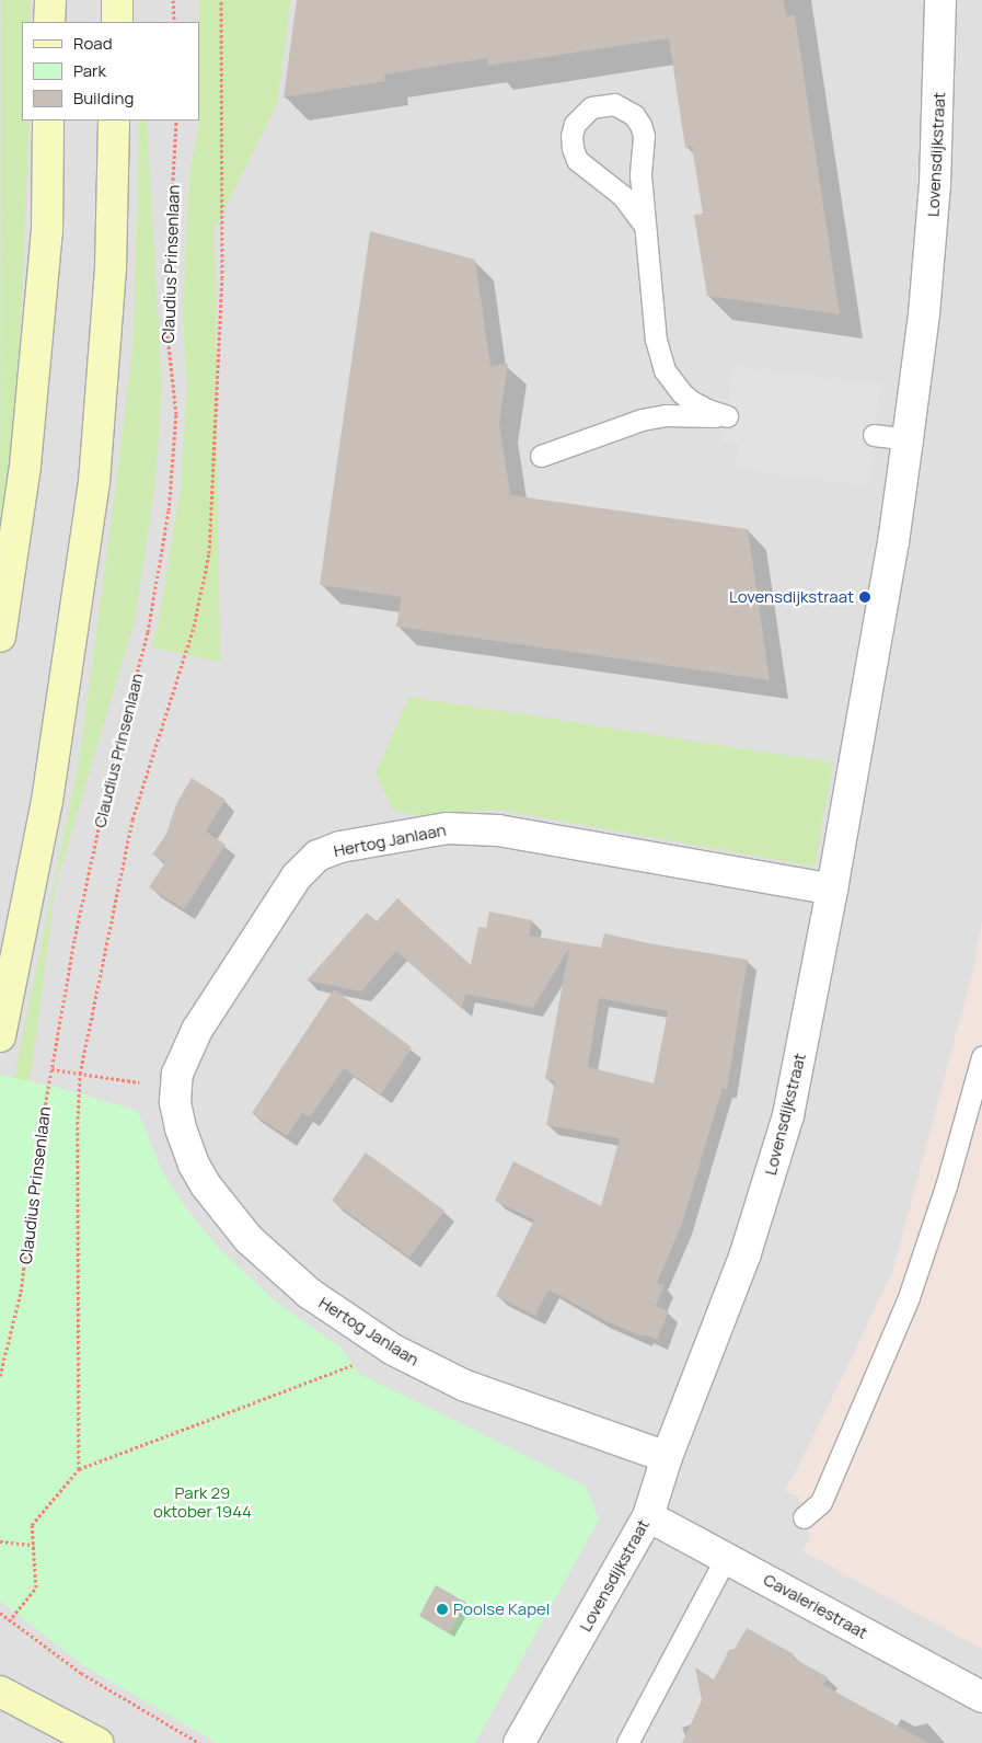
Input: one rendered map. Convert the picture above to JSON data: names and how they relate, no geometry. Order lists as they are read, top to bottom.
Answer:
{
  "streets": {
    "street": ["Lovensdijkstraat", "Hertog Janlaan", "Cavaleriestraat"],
    "path": ["Claudius Prinsenlaan"]
  },
  "crossings": [
    ["Lovensdijkstraat", "Hertog Janlaan"],
    ["Lovensdijkstraat", "Cavaleriestraat"]
  ],
  "parks": ["Park 29 oktober 1944"],
  "places": ["Lovensdijkstraat", "Poolse Kapel"],
  "legend": ["Road", "Park", "Building"]
}
